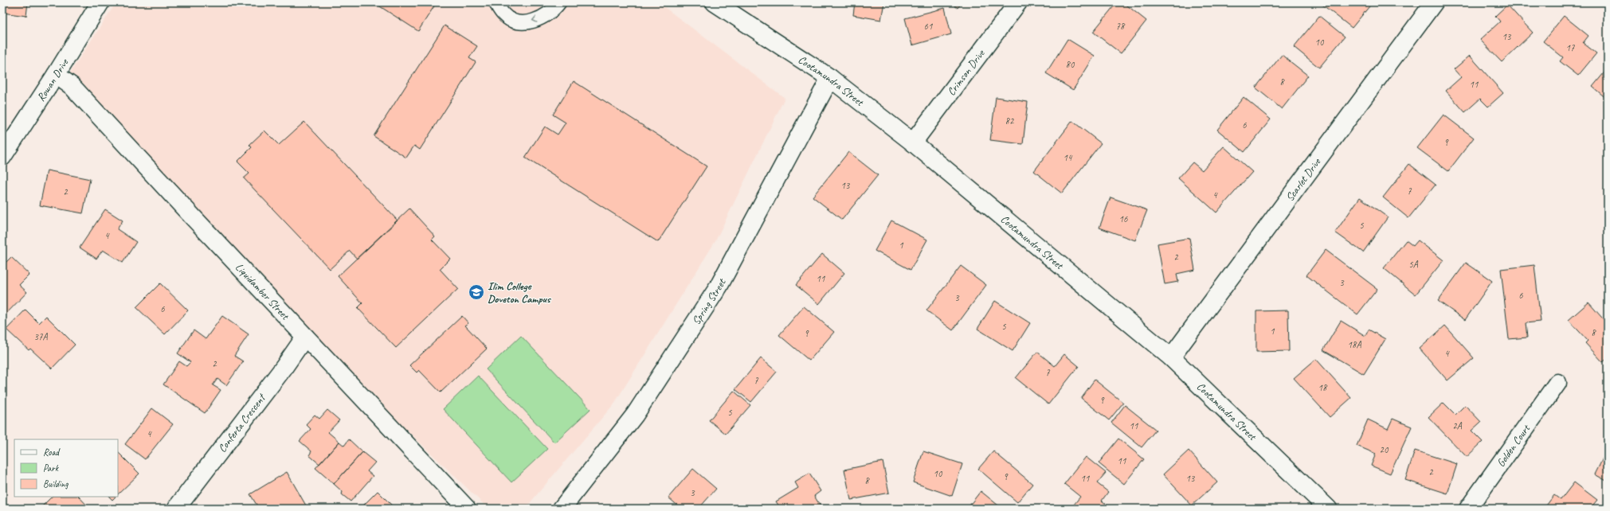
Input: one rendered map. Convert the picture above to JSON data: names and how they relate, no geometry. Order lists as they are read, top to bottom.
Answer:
{
  "streets": {
    "street": [
      "Crimson Drive",
      "Rowan Drive",
      "Cootamundra Street",
      "Scarlet Drive",
      "Liquidamber Street",
      "Spring Street",
      "Conferta Crescent",
      "Golden Court"
    ]
  },
  "crossings": [
    ["Crimson Drive", "Cootamundra Street"],
    ["Rowan Drive", "Liquidamber Street"],
    ["Cootamundra Street", "Scarlet Drive"],
    ["Cootamundra Street", "Spring Street"],
    ["Liquidamber Street", "Conferta Crescent"]
  ],
  "places": {
    "school or university": ["Ilim College Doveton Campus"]
  },
  "house_numbers": [
    "61",
    "78",
    "13",
    "10",
    "17",
    "80",
    "8",
    "11",
    "82",
    "6",
    "9",
    "14",
    "13",
    "7",
    "2",
    "4",
    "16",
    "5",
    "4",
    "1",
    "2",
    "5A",
    "11",
    "3",
    "6",
    "3",
    "6",
    "5",
    "1",
    "8",
    "9",
    "37A",
    "18A",
    "4",
    "2",
    "7",
    "7",
    "18",
    "9",
    "5",
    "11",
    "2A",
    "4",
    "20",
    "11",
    "2",
    "10",
    "9",
    "11",
    "13",
    "8",
    "3"
  ],
  "legend": ["Road", "Park", "Building"]
}
